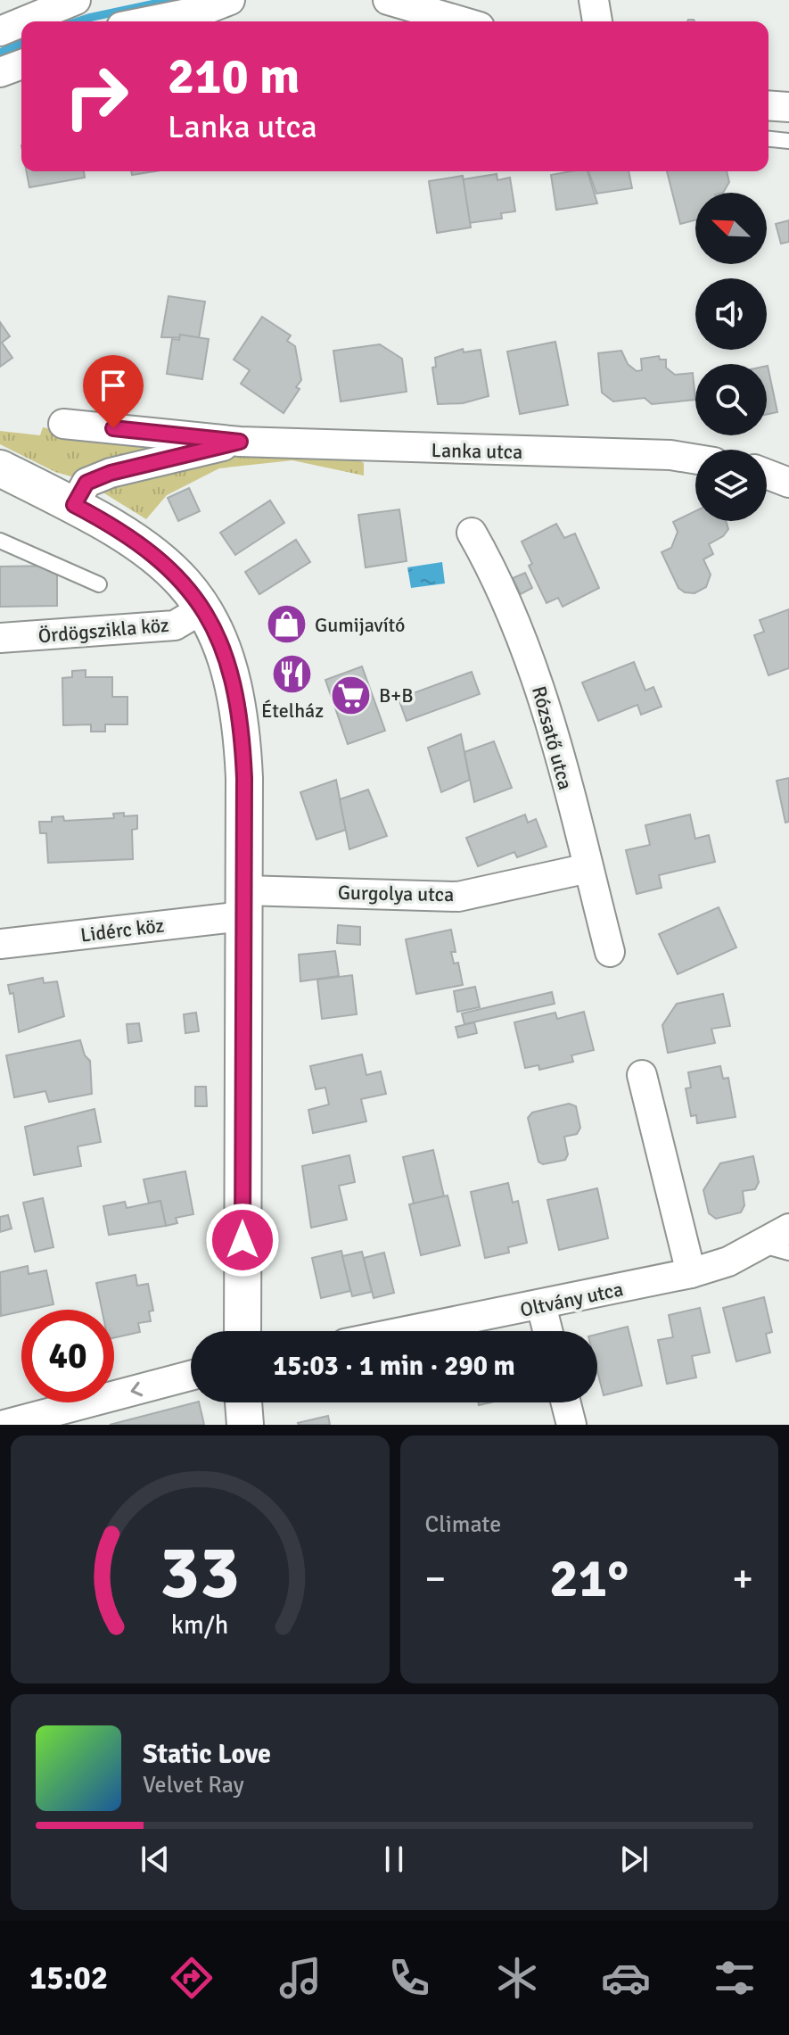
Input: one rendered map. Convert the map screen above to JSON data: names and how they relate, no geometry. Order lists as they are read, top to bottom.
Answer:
{
  "streets": {
    "street": [
      "Lanka utca",
      "Ördögszikla köz",
      "Rózsatő utca",
      "Gurgolya utca",
      "Lidérc köz",
      "Oltvány utca"
    ]
  },
  "crossings": [
    ["Rózsatő utca", "Gurgolya utca"],
    ["Gurgolya utca", "Lidérc köz"]
  ],
  "places": {
    "shop": ["Gumijavító"],
    "restaurant": ["Ételház"],
    "supermarket": ["B+B"]
  },
  "north": "top left",
  "page": {
    "turn": ["210 m", "Lanka utca"],
    "limit": "40",
    "trip": "15:03 · 1 min · 290 m",
    "tile": "Climate",
    "heat": ["−", "21°", "+"],
    "song": ["Static Love", "Velvet Ray"],
    "tabs": "15:02",
    "gauge": ["33", "km/h"]
  }
}
